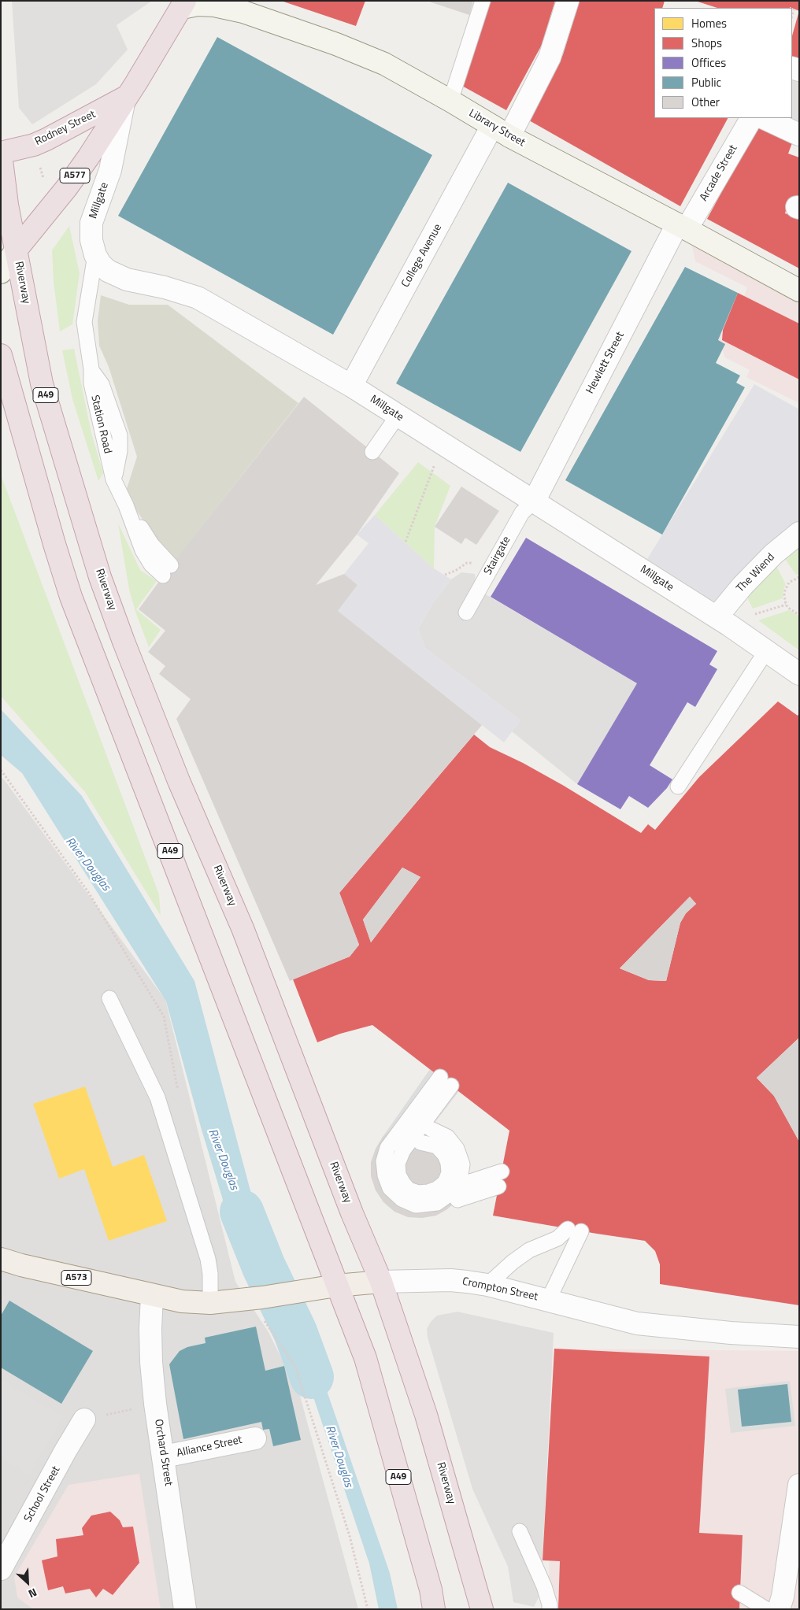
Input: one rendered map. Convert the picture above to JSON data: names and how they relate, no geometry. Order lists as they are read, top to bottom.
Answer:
{
  "streets": {
    "highway": [
      "Rodney Street",
      "A577",
      "Riverway",
      "A49"
    ],
    "main road": ["A573", "Crompton Street"],
    "street": [
      "Library Street",
      "Arcade Street",
      "Millgate",
      "College Avenue",
      "Hewlett Street",
      "The Wiend",
      "Alliance Street",
      "Orchard Street",
      "School Street"
    ],
    "lane": ["Station Road", "Stairgate"]
  },
  "crossings": [
    ["Rodney Street", "Library Street"],
    ["Rodney Street", "Millgate"],
    ["Rodney Street", "Riverway"],
    ["Library Street", "Arcade Street"],
    ["Library Street", "College Avenue"],
    ["Library Street", "Hewlett Street"],
    ["Arcade Street", "Hewlett Street"],
    ["Millgate", "College Avenue"],
    ["Millgate", "Hewlett Street"],
    ["Millgate", "Station Road"],
    ["Millgate", "Stairgate"],
    ["Millgate", "The Wiend"],
    ["Riverway", "Crompton Street"],
    ["Hewlett Street", "Stairgate"],
    ["A49", "Crompton Street"],
    ["A573", "Crompton Street"],
    ["A573", "Orchard Street"],
    ["Crompton Street", "Orchard Street"],
    ["Alliance Street", "Orchard Street"]
  ],
  "water": ["River Douglas"],
  "legend": [
    "Homes",
    "Shops",
    "Offices",
    "Public",
    "Other"
  ],
  "north": "bottom right"
}
